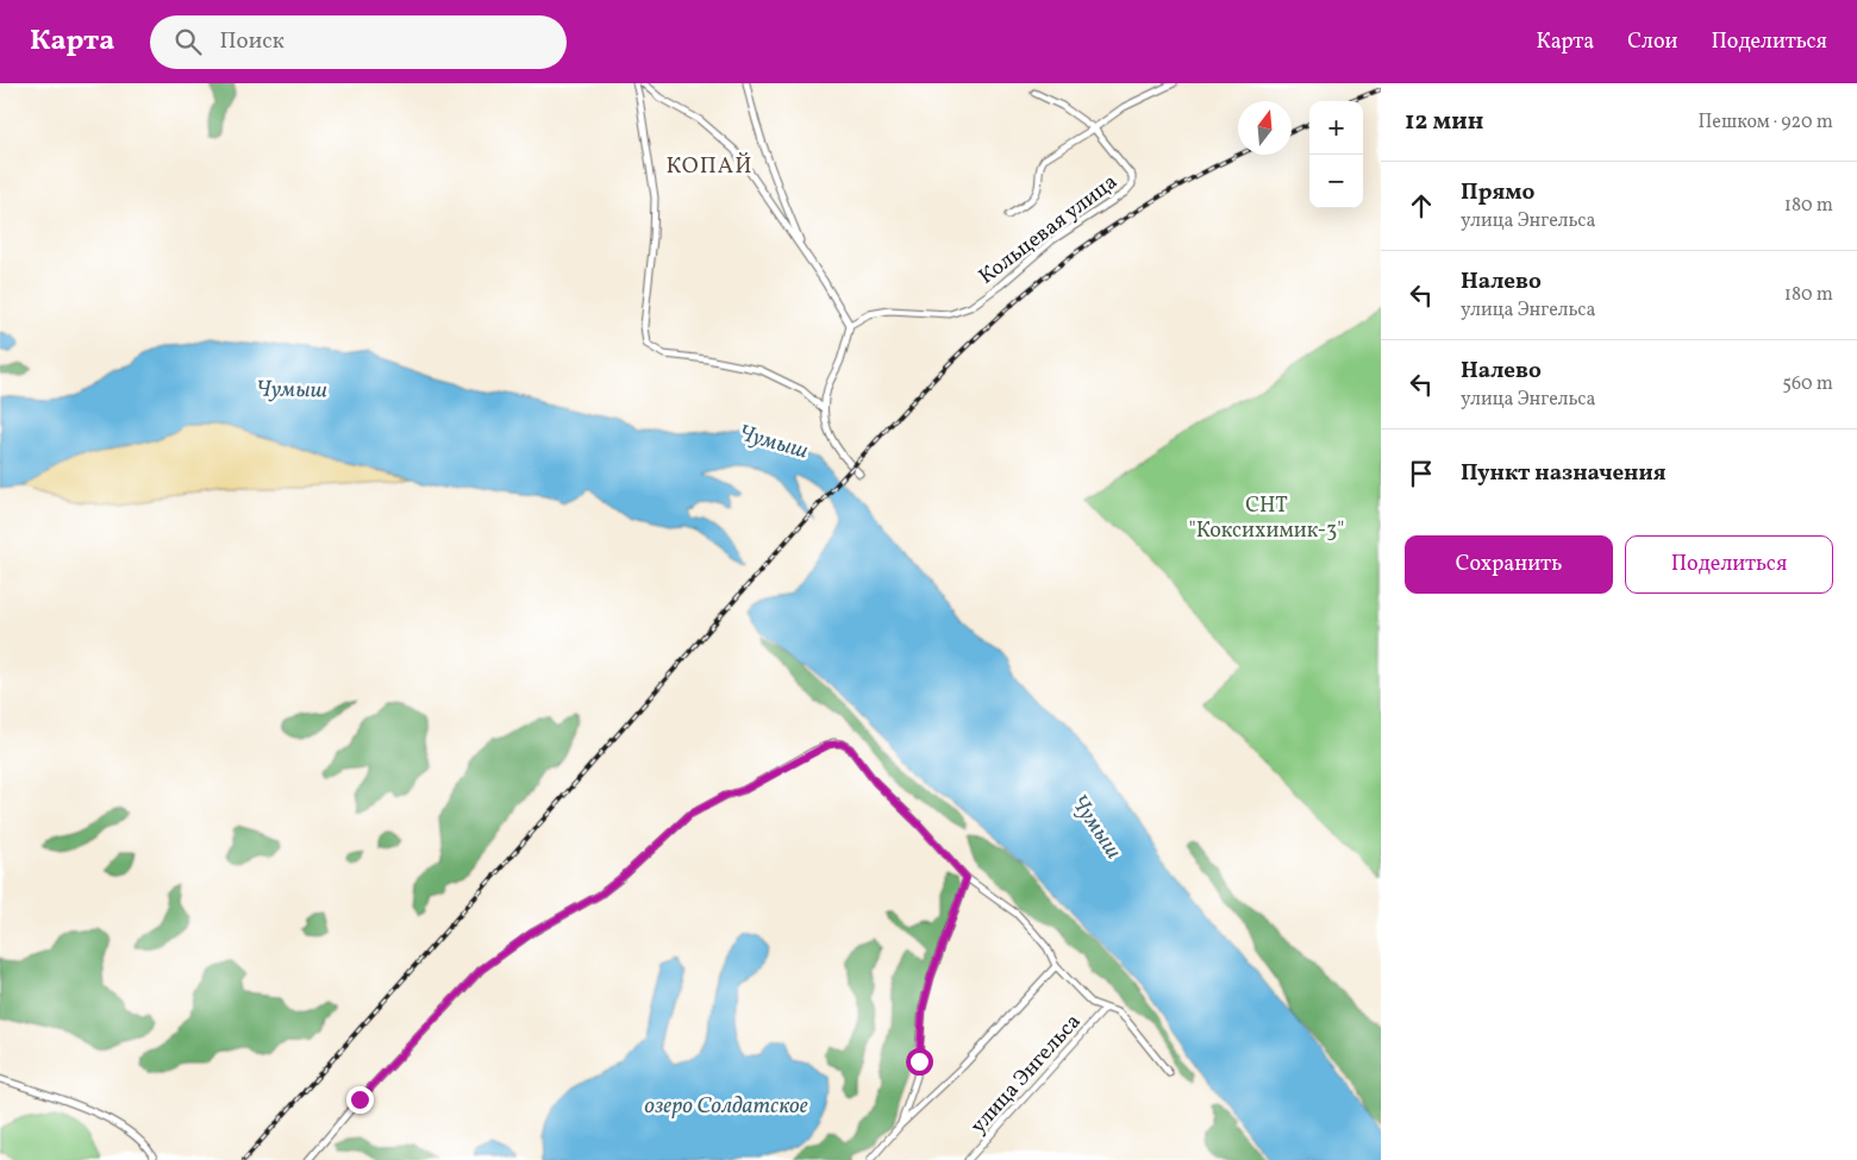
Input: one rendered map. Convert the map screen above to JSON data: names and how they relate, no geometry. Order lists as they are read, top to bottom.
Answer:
{
  "streets": {
    "street": ["Кольцевая улица", "улица Энгельса"]
  },
  "districts": ["КОПАЙ"],
  "water": ["Чумыш", "озеро Солдатское"],
  "parks": ["СНТ \"Коксихимик-3\""],
  "north": "top",
  "page": {
    "header": "Карта",
    "search": "Поиск",
    "nav": ["Карта", "Слои", "Поделиться"],
    "heading": ["12 мин", "Пешком · 920 m"],
    "map_buttons": ["+", "−"],
    "list": [
      ["Прямо", "улица Энгельса", "180 m"],
      ["Налево", "улица Энгельса", "180 m"],
      ["Налево", "улица Энгельса", "560 m"],
      "Пункт назначения"
    ],
    "buttons": ["Сохранить", "Поделиться"]
  }
}
